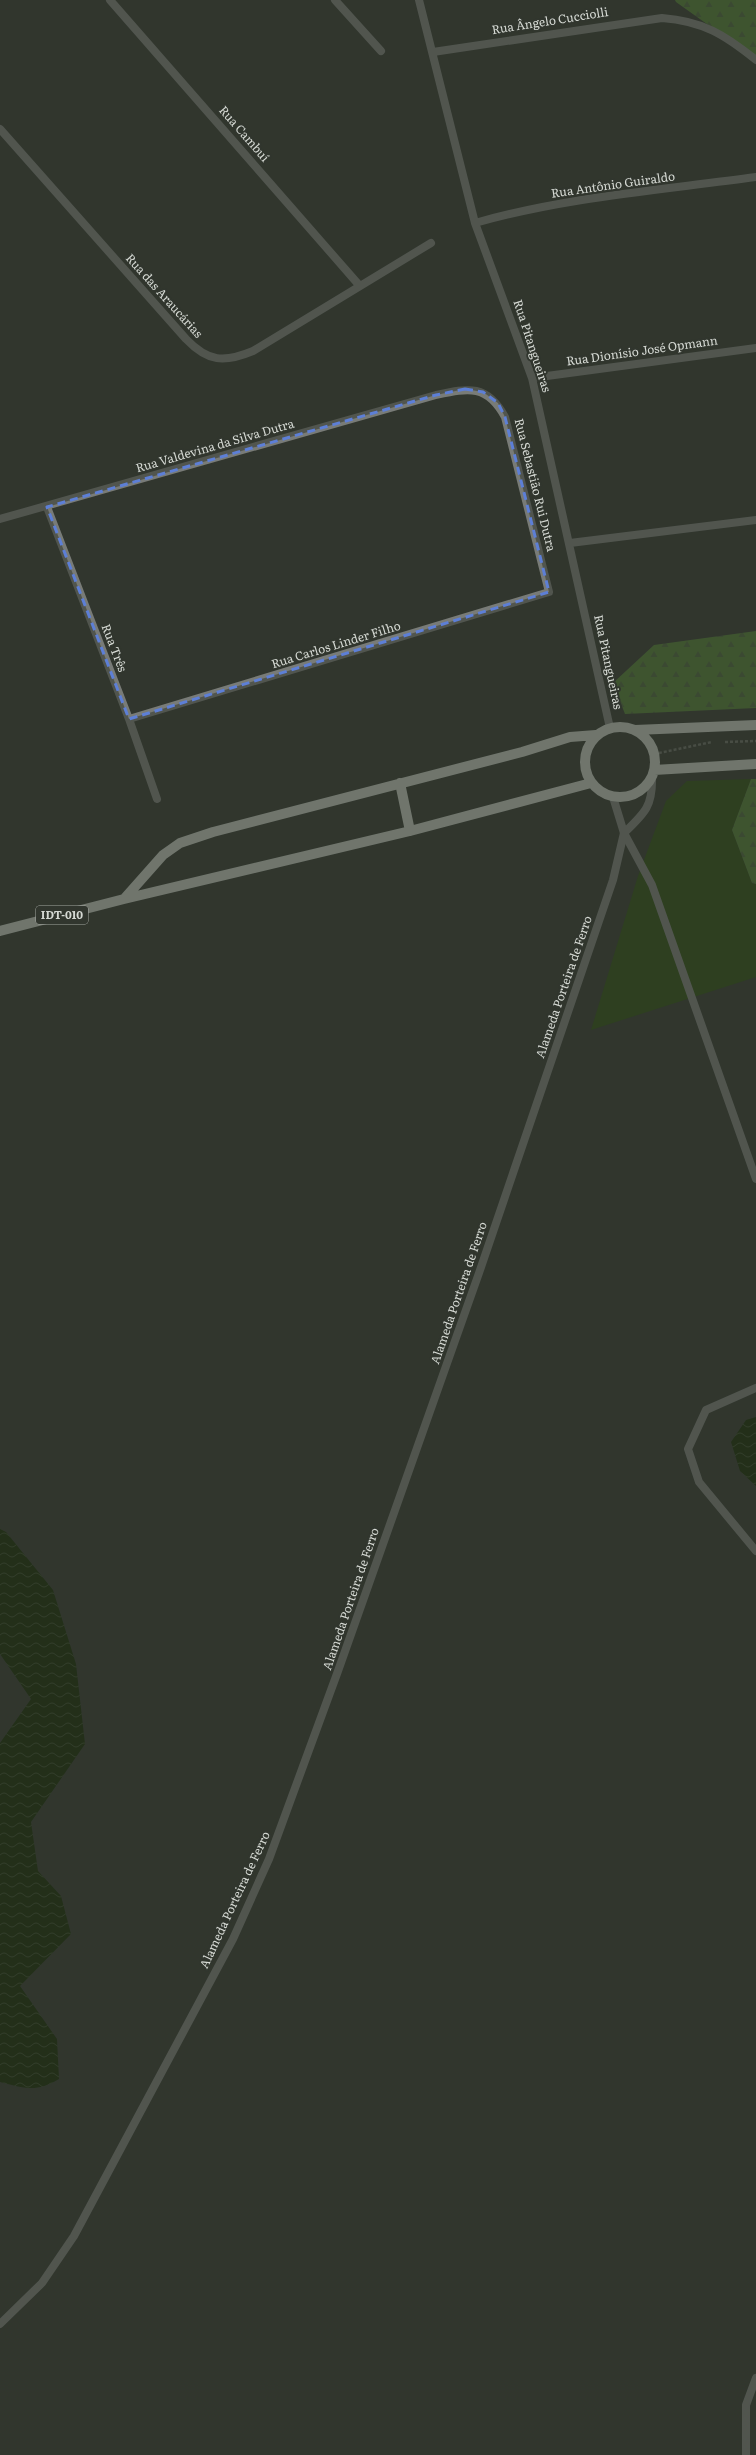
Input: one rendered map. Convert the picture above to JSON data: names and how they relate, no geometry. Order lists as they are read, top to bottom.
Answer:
{
  "streets": {
    "main road": ["IDT-010"],
    "street": [
      "Rua Ângelo Cucciolli",
      "Rua Cambuí",
      "Rua Antônio Guiraldo",
      "Rua das Araucárias",
      "Rua Pitangueiras",
      "Rua Dionísio José Opmann",
      "Rua Valdevina da Silva Dutra",
      "Rua Sebastião Rui Dutra",
      "Rua Carlos Linder Filho",
      "Rua Três",
      "Alameda Porteira de Ferro"
    ]
  },
  "crossings": [
    ["Rua Ângelo Cucciolli", "Rua Pitangueiras"],
    ["Rua Cambuí", "Rua das Araucárias"],
    ["Rua Antônio Guiraldo", "Rua Pitangueiras"],
    ["Rua Pitangueiras", "Rua Dionísio José Opmann"],
    ["Rua Pitangueiras", "Alameda Porteira de Ferro"],
    ["Rua Valdevina da Silva Dutra", "Rua Sebastião Rui Dutra"],
    ["Rua Valdevina da Silva Dutra", "Rua Três"],
    ["Rua Sebastião Rui Dutra", "Rua Carlos Linder Filho"],
    ["Rua Carlos Linder Filho", "Rua Três"]
  ]
}
